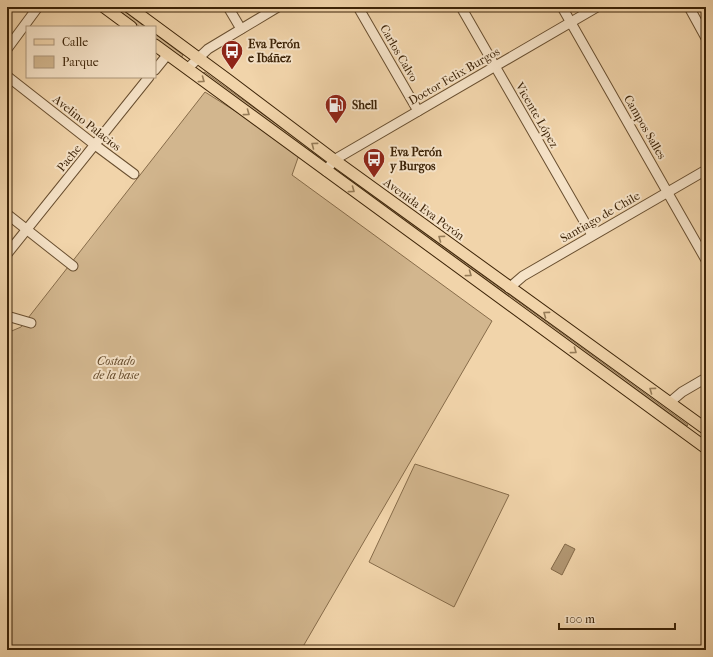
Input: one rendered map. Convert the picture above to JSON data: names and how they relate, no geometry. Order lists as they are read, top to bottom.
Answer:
{
  "streets": {
    "main road": ["Avenida Eva Perón"],
    "street": [
      "Carlos Calvo",
      "Doctor Felix Burgos",
      "Vicente López",
      "Avelino Palacios",
      "Campos Salles",
      "Pache",
      "Santiago de Chile"
    ]
  },
  "crossings": [
    ["Carlos Calvo", "Doctor Felix Burgos"],
    ["Doctor Felix Burgos", "Vicente López"],
    ["Doctor Felix Burgos", "Campos Salles"],
    ["Doctor Felix Burgos", "Avenida Eva Perón"],
    ["Vicente López", "Santiago de Chile"],
    ["Avelino Palacios", "Pache"],
    ["Campos Salles", "Santiago de Chile"],
    ["Avenida Eva Perón", "Santiago de Chile"]
  ],
  "parks": ["Costado de la base"],
  "places": {
    "bus stop": ["Eva Perón e Ibáñez", "Eva Perón y Burgos"],
    "fuel station": ["Shell"]
  },
  "legend": ["Calle", "Parque"],
  "scale_bar": "100 m"
}
